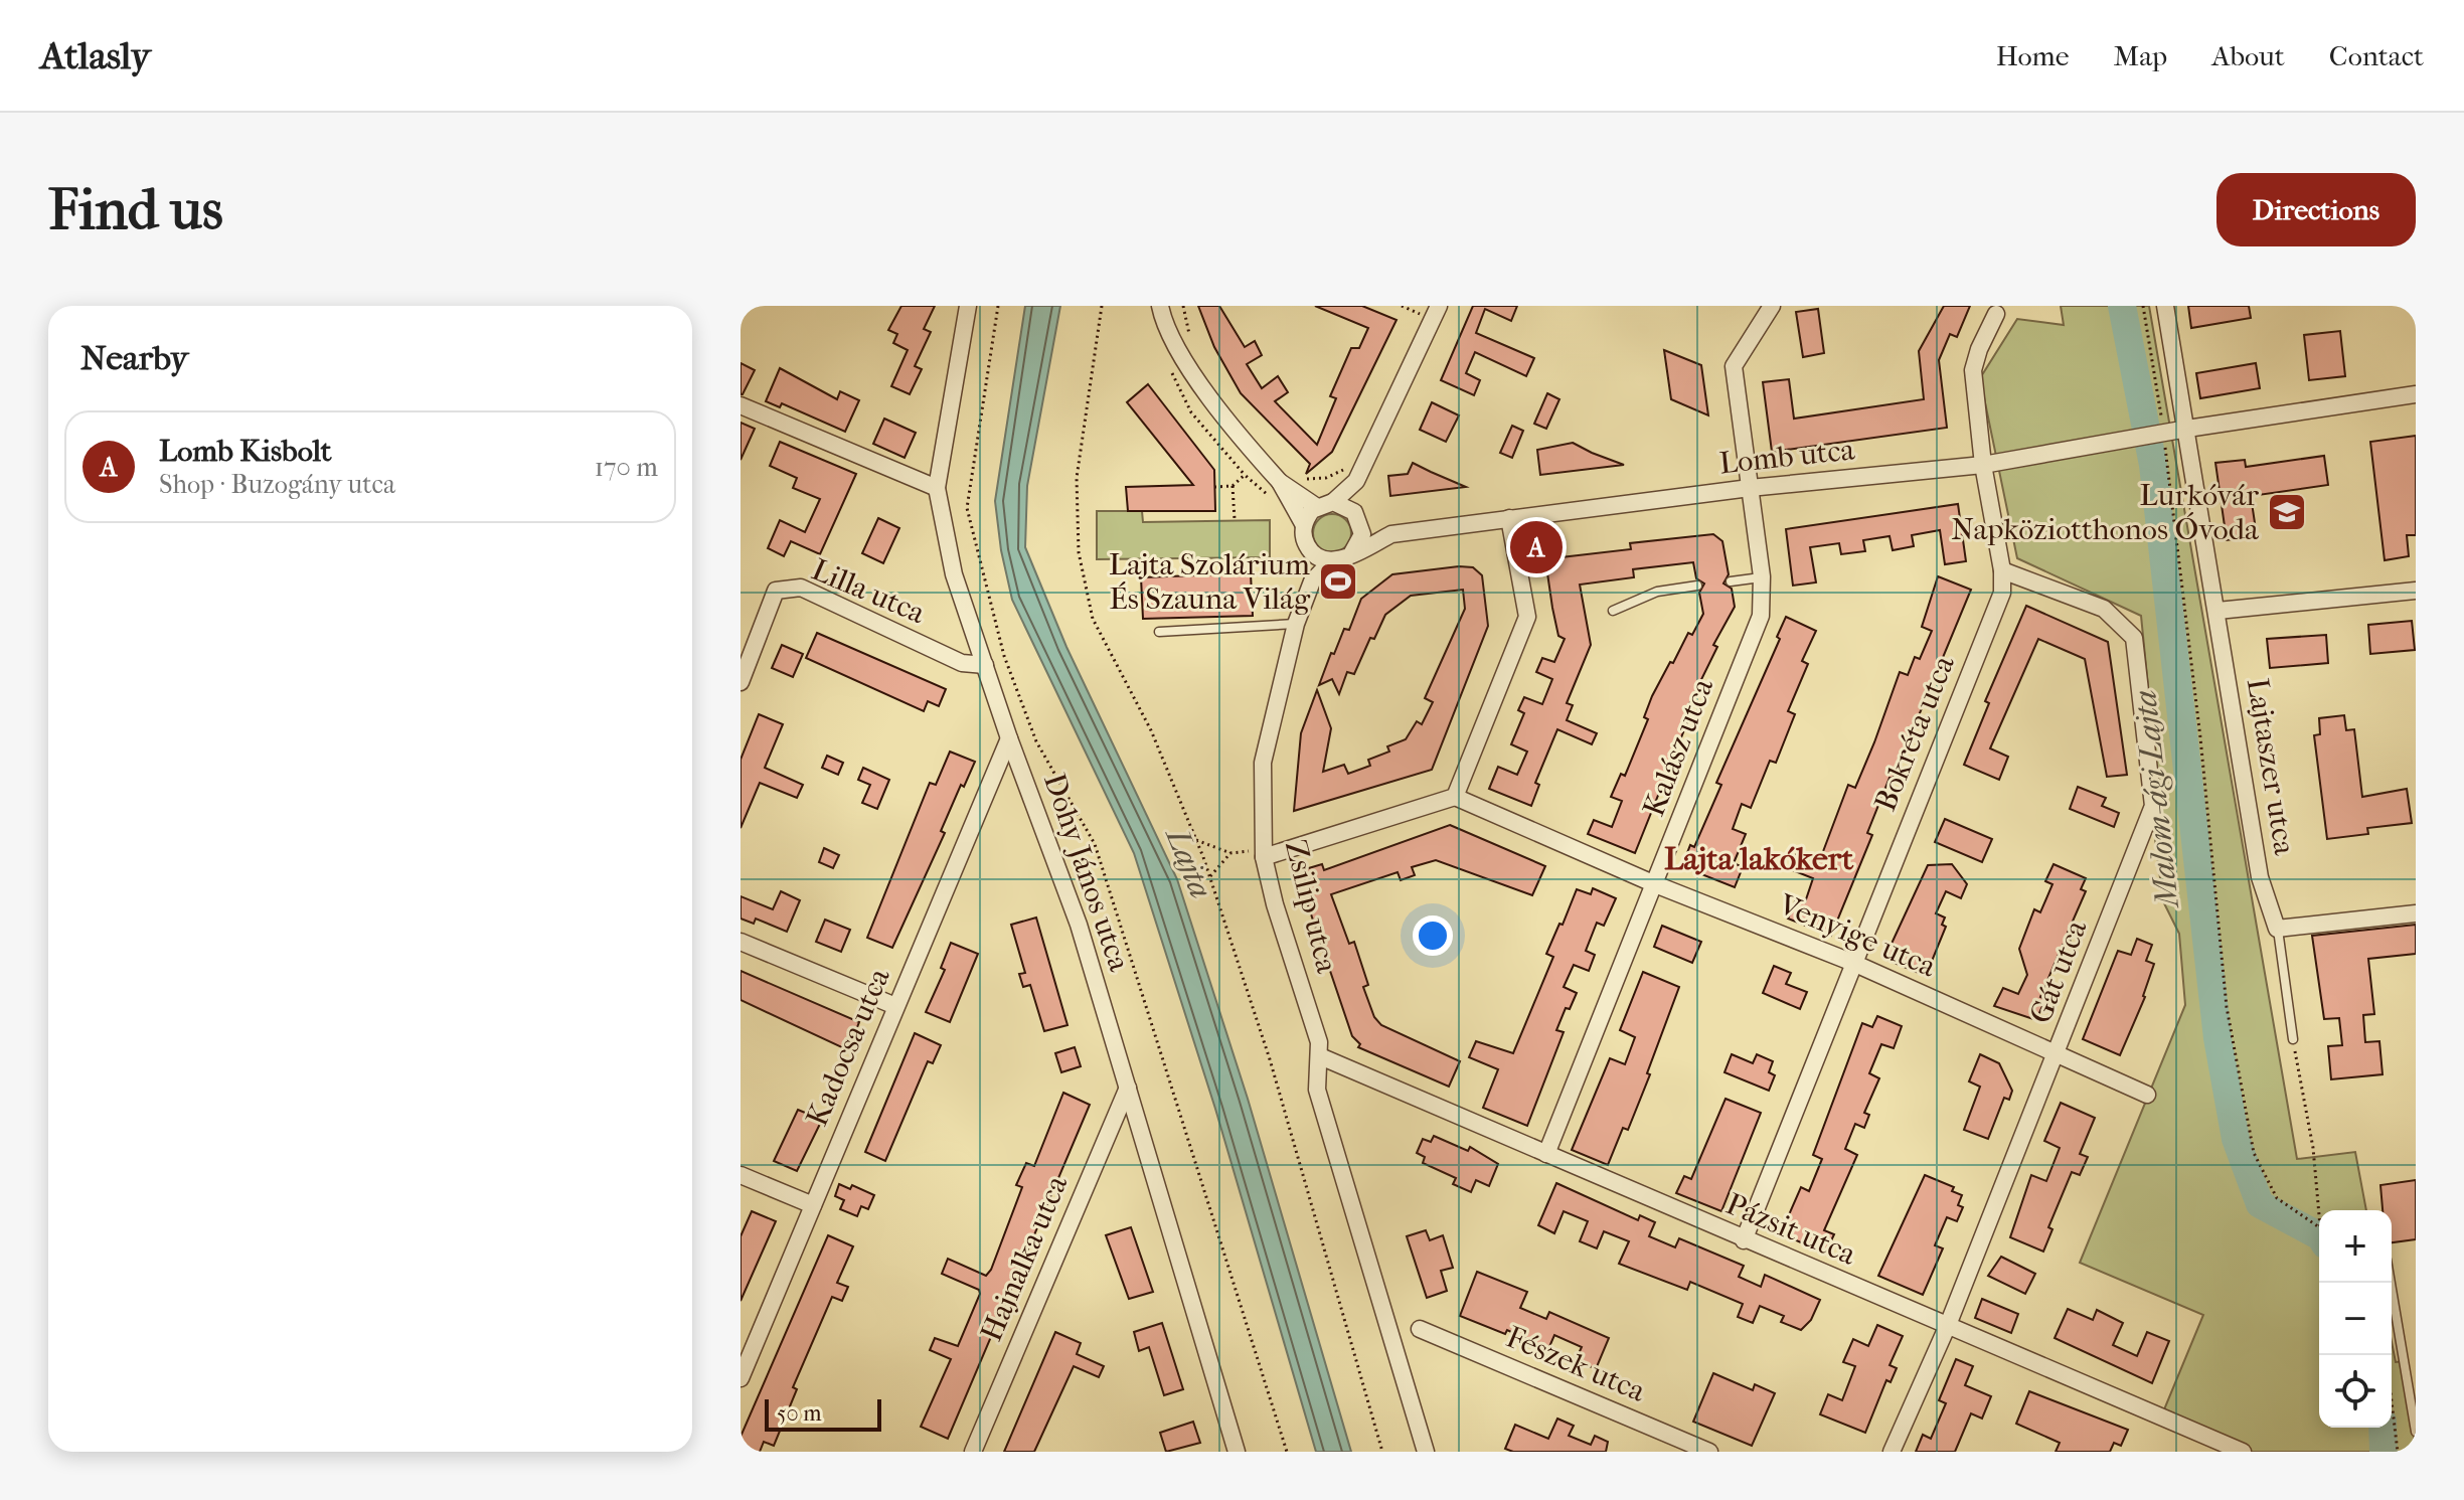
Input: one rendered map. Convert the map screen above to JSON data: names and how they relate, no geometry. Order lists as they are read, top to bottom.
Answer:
{
  "streets": {
    "street": [
      "Lomb utca",
      "Lilla utca",
      "Bokréta utca",
      "Kalász utca",
      "Lajtaszer utca",
      "Dohy János utca",
      "Zsilip utca",
      "Venyige utca",
      "Gát utca",
      "Kadocsa utca",
      "Pázsit utca",
      "Hajnalka utca",
      "Fészek utca"
    ]
  },
  "crossings": [
    ["Lomb utca", "Bokréta utca"],
    ["Lomb utca", "Kalász utca"],
    ["Lomb utca", "Lajtaszer utca"],
    ["Lilla utca", "Dohy János utca"],
    ["Bokréta utca", "Venyige utca"],
    ["Bokréta utca", "Gát utca"],
    ["Bokréta utca", "Pázsit utca"],
    ["Kalász utca", "Venyige utca"],
    ["Kalász utca", "Pázsit utca"],
    ["Dohy János utca", "Kadocsa utca"],
    ["Dohy János utca", "Hajnalka utca"],
    ["Zsilip utca", "Pázsit utca"],
    ["Venyige utca", "Gát utca"],
    ["Gát utca", "Pázsit utca"]
  ],
  "districts": ["Lajta lakókert"],
  "water": ["Malom-ági Lajta", "Lajta"],
  "places": {
    "school or university": ["Lurkóvár Napköziotthonos Óvoda"],
    "sports": ["Lajta Szolárium És Szauna Világ"]
  },
  "scale_bar": "50 m",
  "page": {
    "header": "Atlasly",
    "nav": [
      "Home",
      "Map",
      "About",
      "Contact"
    ],
    "buttons": "Directions",
    "title": "Find us",
    "heading": "Nearby",
    "list": [
      {
        "mark": "A",
        "name": "Lomb Kisbolt",
        "note": "Shop · Buzogány utca",
        "value": "170 m"
      }
    ],
    "pins": "A",
    "map_buttons": ["+", "−"],
    "scale": "50 m"
  }
}
